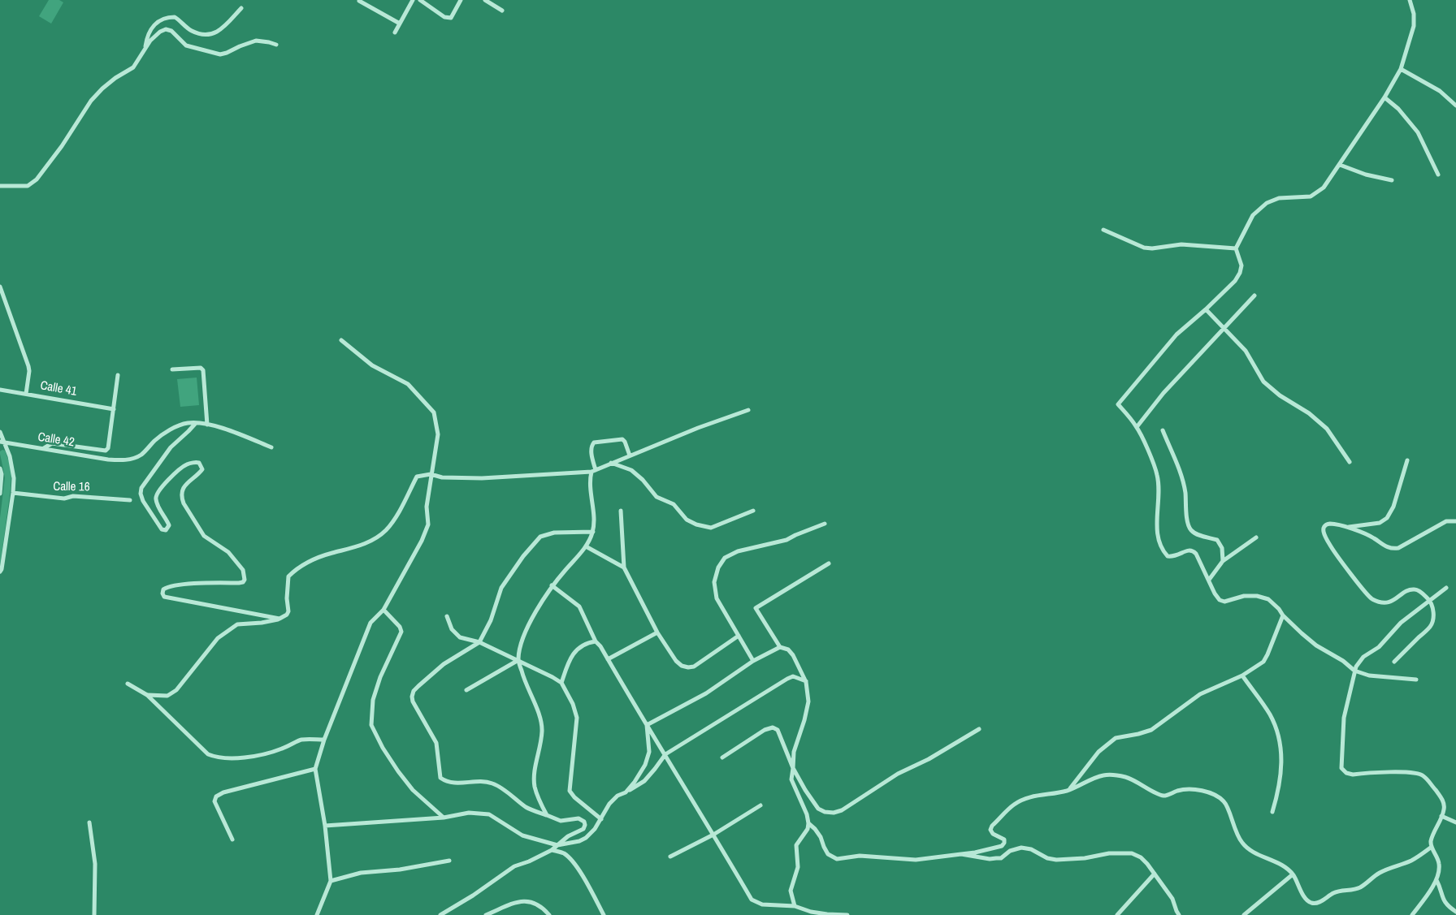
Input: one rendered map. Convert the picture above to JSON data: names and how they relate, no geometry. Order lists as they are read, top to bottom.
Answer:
{
  "streets": {
    "street": ["Calle 41", "Calle 42", "Calle 16"]
  }
}
